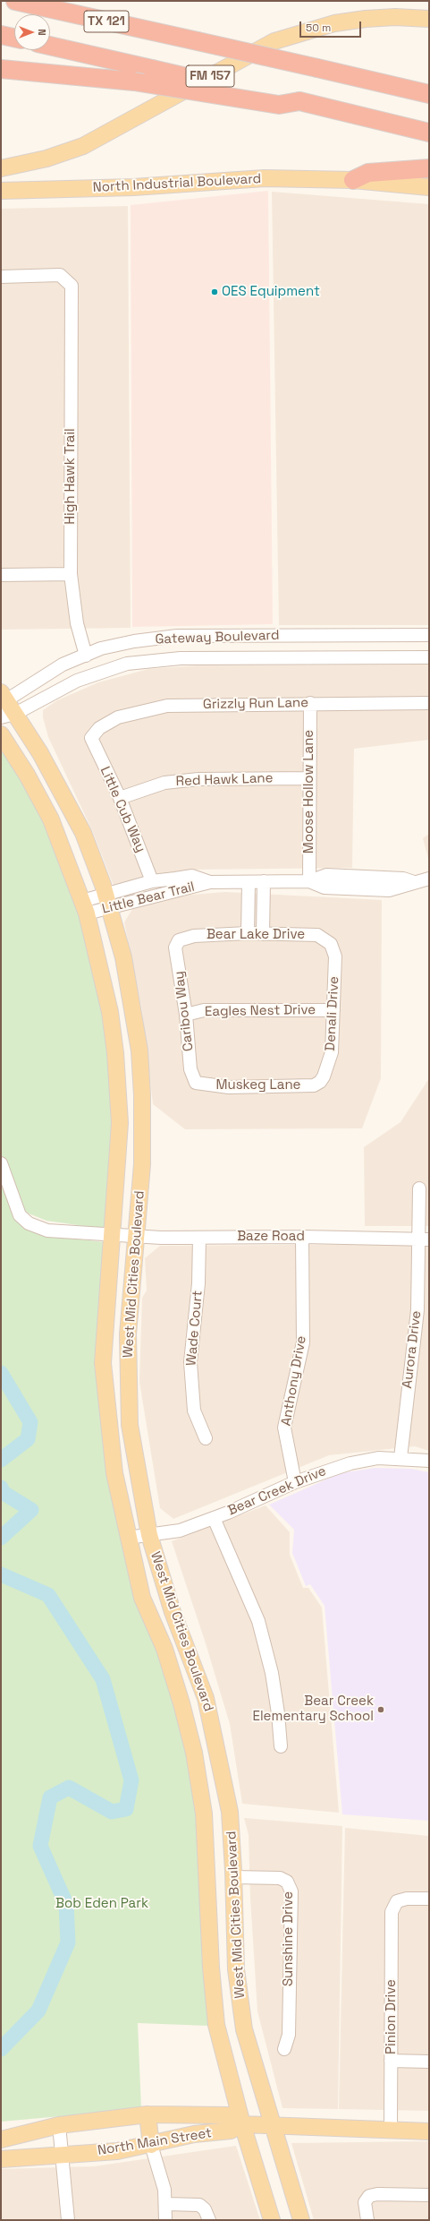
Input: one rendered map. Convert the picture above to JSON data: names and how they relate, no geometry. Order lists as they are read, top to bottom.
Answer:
{
  "streets": {
    "highway": ["TX 121"],
    "main road": [
      "FM 157",
      "North Industrial Boulevard",
      "West Mid Cities Boulevard",
      "North Main Street"
    ],
    "street": [
      "High Hawk Trail",
      "Gateway Boulevard",
      "Grizzly Run Lane",
      "Red Hawk Lane",
      "Moose Hollow Lane",
      "Little Cub Way",
      "Little Bear Trail",
      "Bear Lake Drive",
      "Caribou Way",
      "Eagles Nest Drive",
      "Denali Drive",
      "Muskeg Lane",
      "Baze Road",
      "Wade Court",
      "Aurora Drive",
      "Anthony Drive",
      "Bear Creek Drive",
      "Sunshine Drive",
      "Pinion Drive"
    ]
  },
  "crossings": [
    ["High Hawk Trail", "Gateway Boulevard"],
    ["Gateway Boulevard", "West Mid Cities Boulevard"],
    ["Grizzly Run Lane", "Moose Hollow Lane"],
    ["Grizzly Run Lane", "Little Cub Way"],
    ["Red Hawk Lane", "Moose Hollow Lane"],
    ["Red Hawk Lane", "Little Cub Way"],
    ["Moose Hollow Lane", "Little Bear Trail"],
    ["Little Cub Way", "Little Bear Trail"],
    ["Little Bear Trail", "West Mid Cities Boulevard"],
    ["Bear Lake Drive", "Caribou Way"],
    ["Bear Lake Drive", "Denali Drive"],
    ["Caribou Way", "Eagles Nest Drive"],
    ["Caribou Way", "Muskeg Lane"],
    ["Eagles Nest Drive", "Denali Drive"],
    ["Denali Drive", "Muskeg Lane"],
    ["Baze Road", "West Mid Cities Boulevard"],
    ["Baze Road", "Wade Court"],
    ["Baze Road", "Aurora Drive"],
    ["Baze Road", "Anthony Drive"],
    ["West Mid Cities Boulevard", "Bear Creek Drive"],
    ["West Mid Cities Boulevard", "Sunshine Drive"],
    ["West Mid Cities Boulevard", "North Main Street"],
    ["Aurora Drive", "Bear Creek Drive"],
    ["Anthony Drive", "Bear Creek Drive"],
    ["Pinion Drive", "North Main Street"]
  ],
  "parks": ["Bob Eden Park"],
  "places": ["OES Equipment", "Bear Creek Elementary School"],
  "scale_bar": "50 m",
  "north": "right"
}
